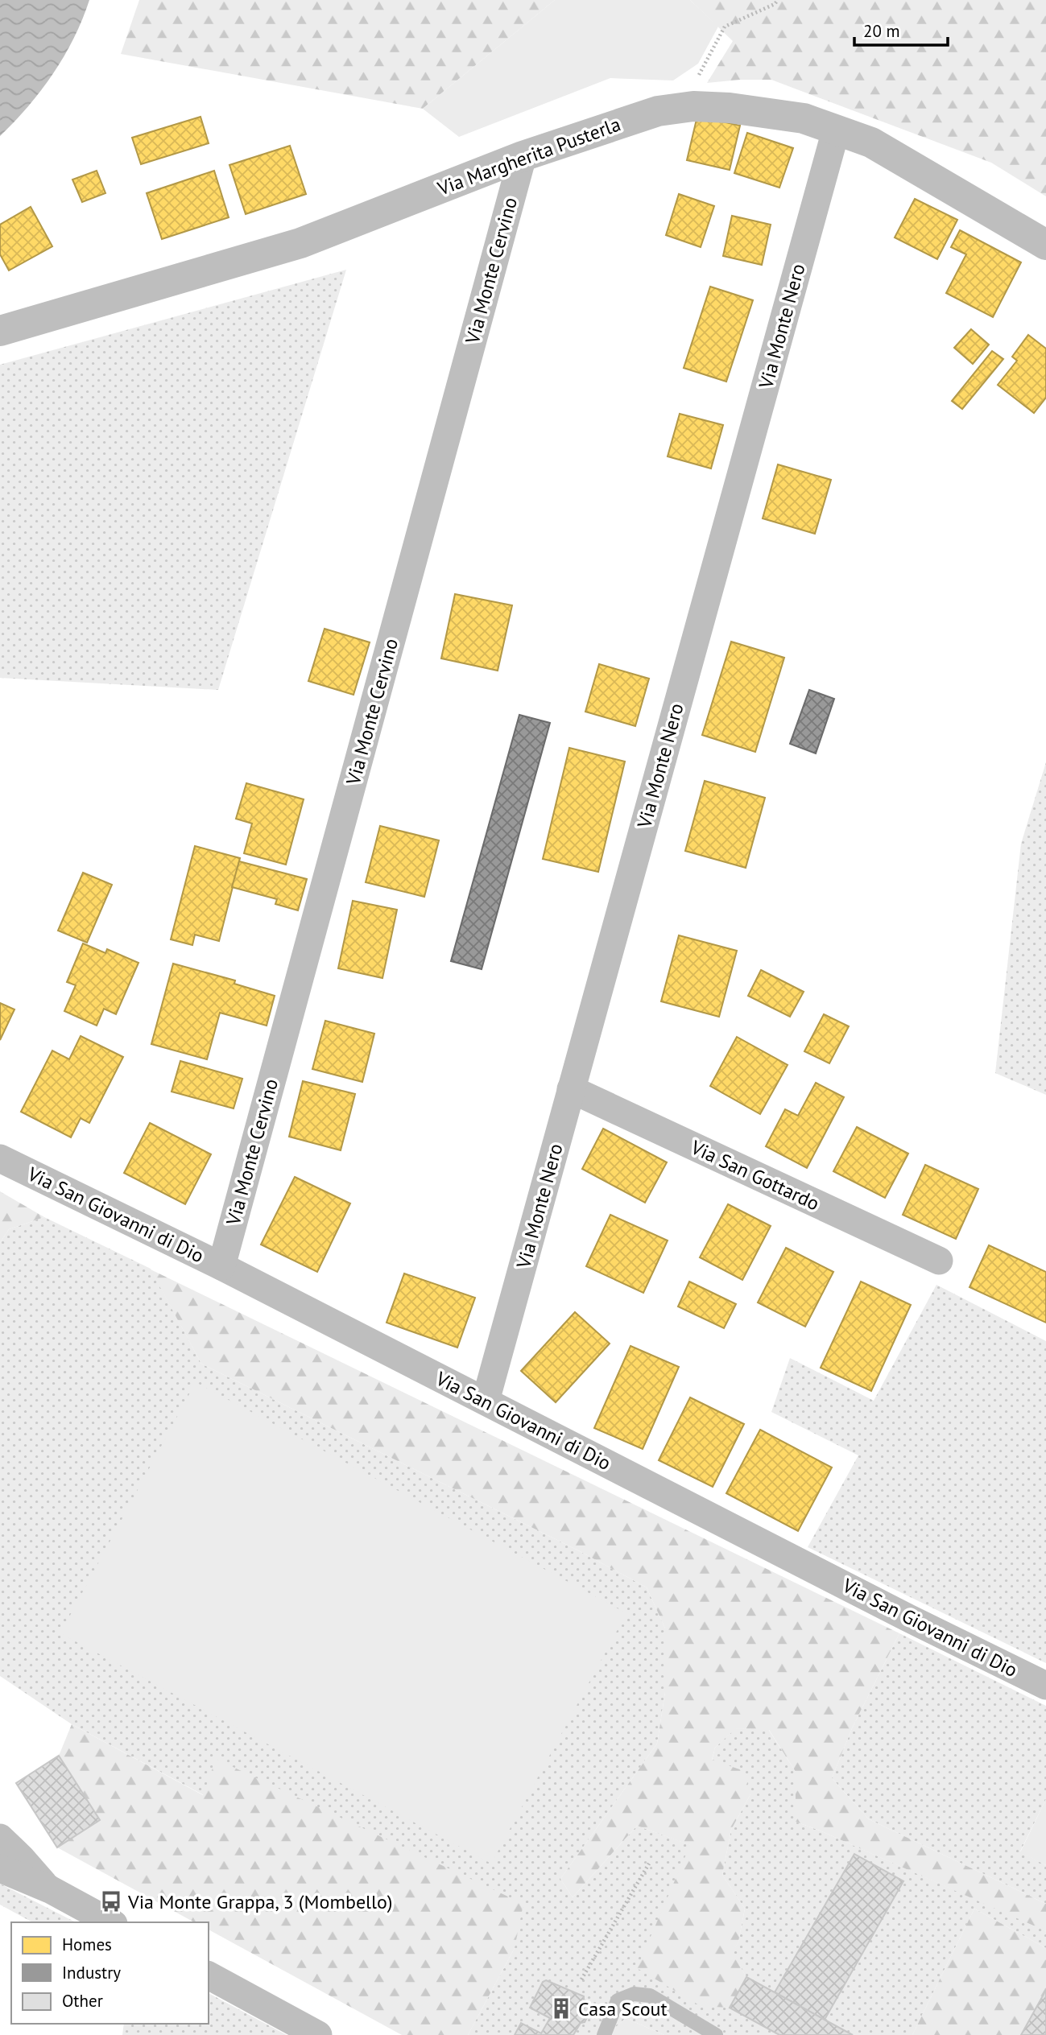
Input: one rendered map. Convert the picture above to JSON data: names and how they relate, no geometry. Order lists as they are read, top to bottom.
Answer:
{
  "streets": {
    "street": [
      "Via Margherita Pusterla",
      "Via Monte Cervino",
      "Via Monte Nero",
      "Via San Gottardo",
      "Via San Giovanni di Dio"
    ]
  },
  "crossings": [
    ["Via Margherita Pusterla", "Via Monte Cervino"],
    ["Via Margherita Pusterla", "Via Monte Nero"],
    ["Via Monte Cervino", "Via San Giovanni di Dio"],
    ["Via Monte Nero", "Via San Gottardo"],
    ["Via Monte Nero", "Via San Giovanni di Dio"]
  ],
  "places": {
    "bus stop": ["Via Monte Grappa, 3 (Mombello)"],
    "building": ["Casa Scout"]
  },
  "legend": ["Homes", "Industry", "Other"],
  "scale_bar": "20 m"
}
